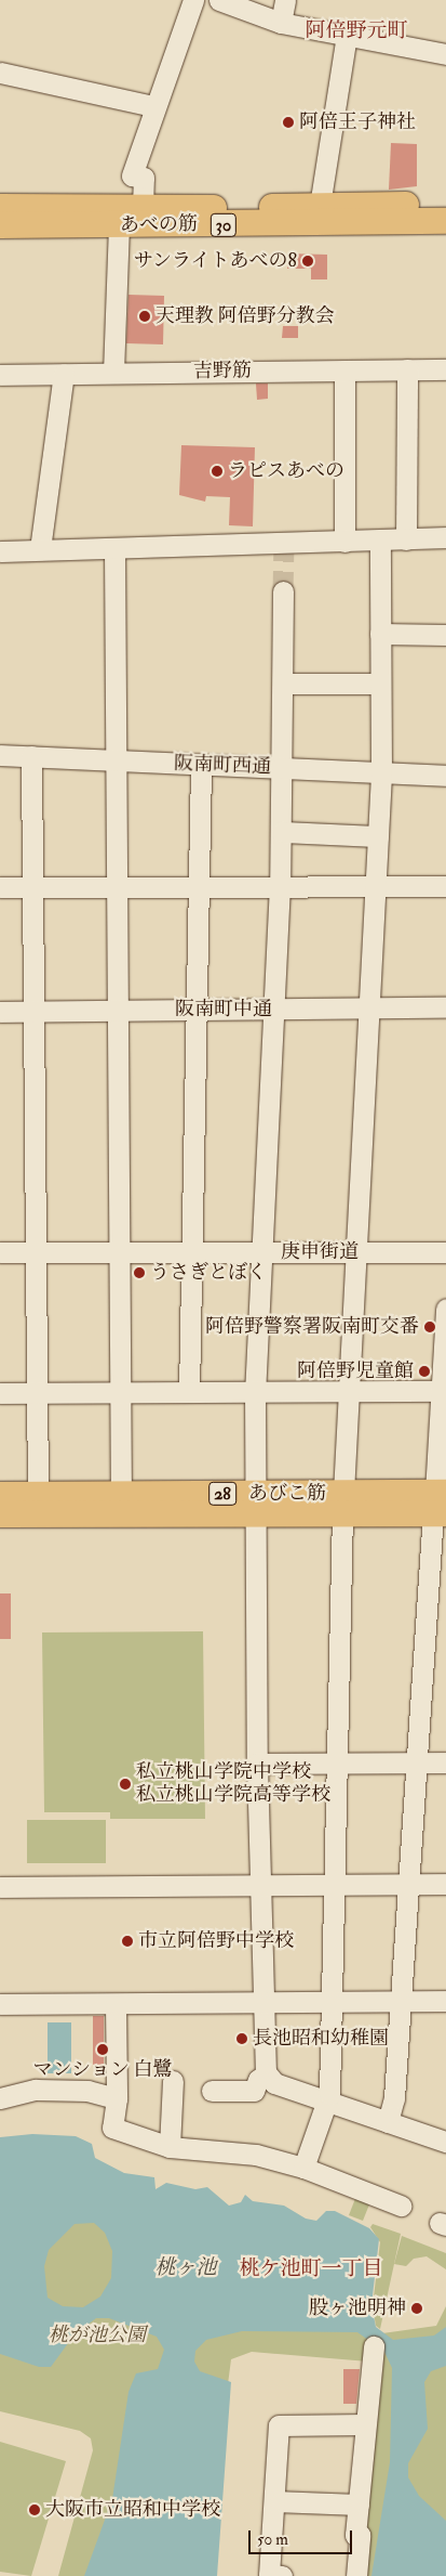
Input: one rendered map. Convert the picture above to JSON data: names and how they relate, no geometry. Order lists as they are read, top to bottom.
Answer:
{
  "streets": {
    "main road": [
      "あべの筋",
      "30",
      "28",
      "あびこ筋"
    ],
    "street": [
      "吉野筋",
      "阪南町西通",
      "阪南町中通",
      "庚申街道"
    ]
  },
  "districts": ["阿倍野元町", "桃ケ池町一丁目"],
  "water": ["桃ヶ池"],
  "parks": ["桃が池公園"],
  "places": [
    "阿倍王子神社",
    "サンライトあべの8",
    "天理教 阿倍野分教会",
    "ラピスあべの",
    "うさぎとぼく",
    "阿倍野警察署阪南町交番",
    "阿倍野児童館",
    "私立桃山学院中学校 私立桃山学院高等学校",
    "市立阿倍野中学校",
    "長池昭和幼稚園",
    "マンション 白鷺",
    "股ヶ池明神",
    "大阪市立昭和中学校"
  ],
  "scale_bar": "50 m"
}
